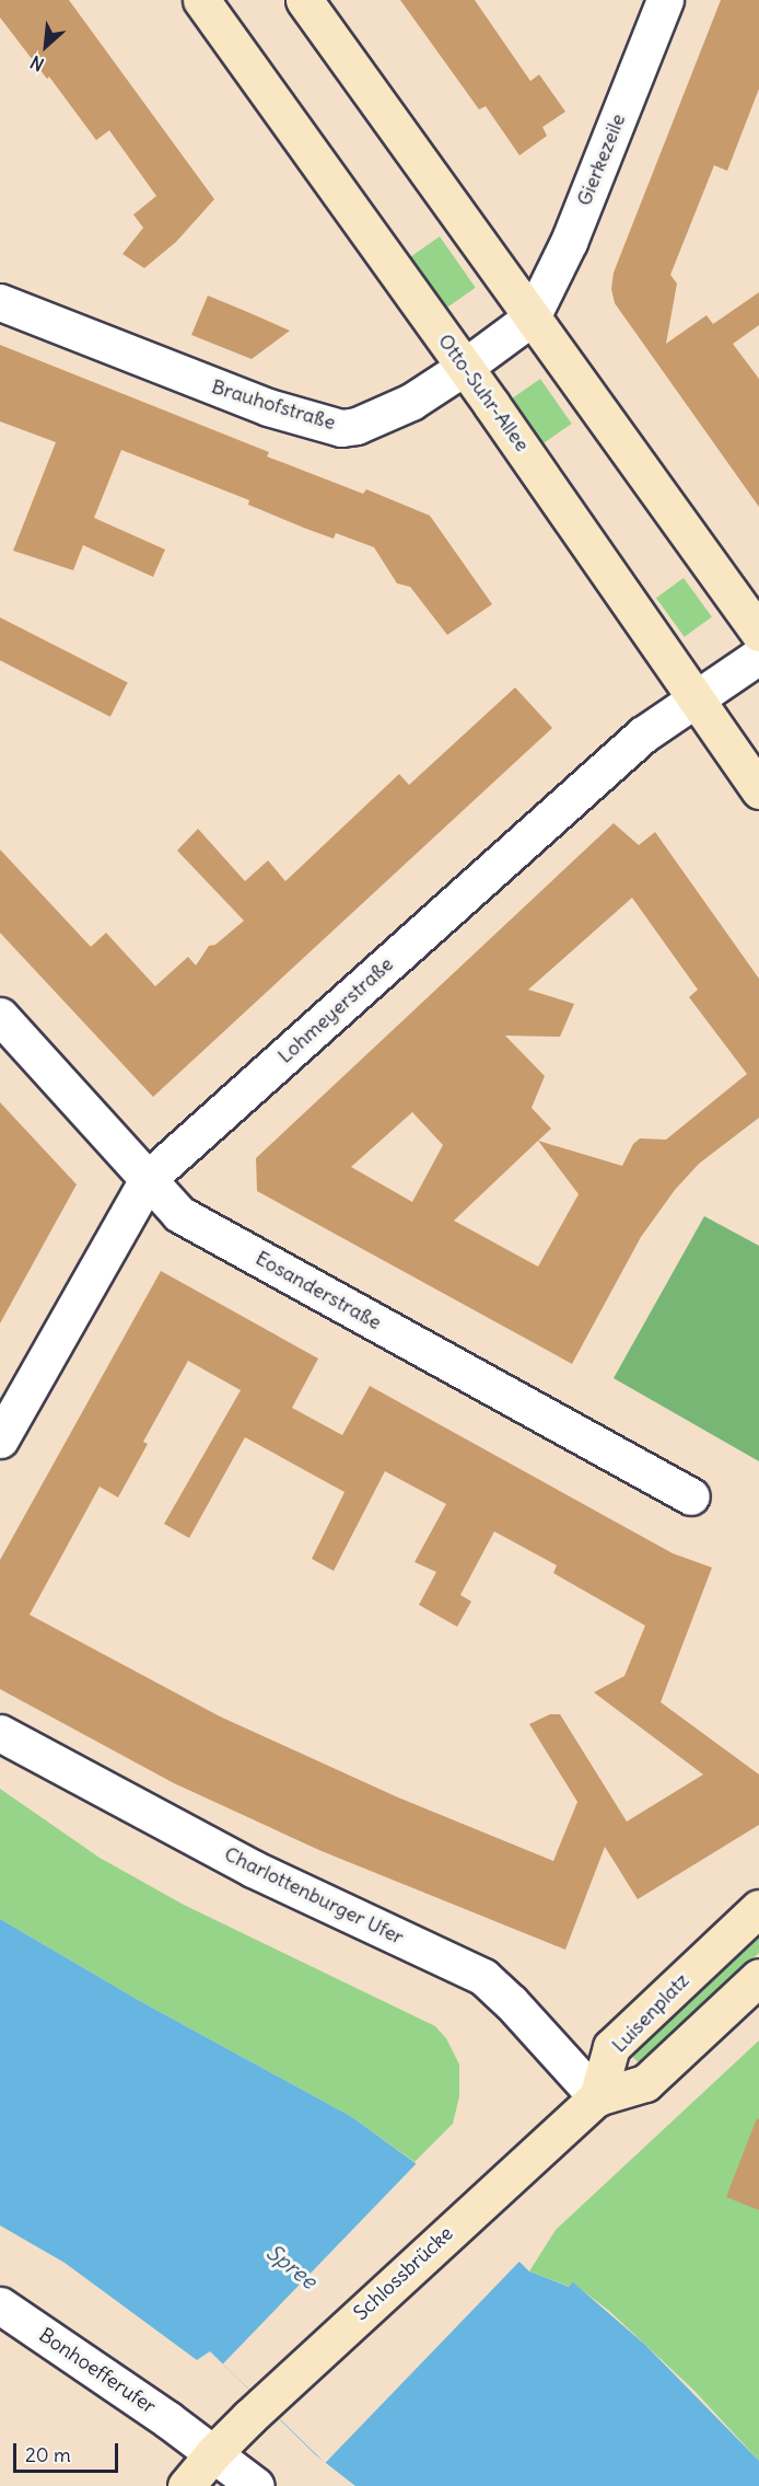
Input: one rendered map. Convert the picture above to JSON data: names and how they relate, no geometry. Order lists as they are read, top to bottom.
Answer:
{
  "streets": {
    "main road": ["Otto-Suhr-Allee", "Luisenplatz", "Schlossbrücke"],
    "street": [
      "Gierkezeile",
      "Brauhofstraße",
      "Lohmeyerstraße",
      "Eosanderstraße",
      "Charlottenburger Ufer",
      "Bonhoefferufer"
    ]
  },
  "crossings": [
    ["Gierkezeile", "Brauhofstraße"],
    ["Otto-Suhr-Allee", "Brauhofstraße"],
    ["Otto-Suhr-Allee", "Lohmeyerstraße"],
    ["Lohmeyerstraße", "Eosanderstraße"],
    ["Charlottenburger Ufer", "Luisenplatz"],
    ["Charlottenburger Ufer", "Schlossbrücke"],
    ["Luisenplatz", "Schlossbrücke"],
    ["Schlossbrücke", "Bonhoefferufer"]
  ],
  "water": ["Spree"],
  "scale_bar": "20 m",
  "north": "bottom left"
}
